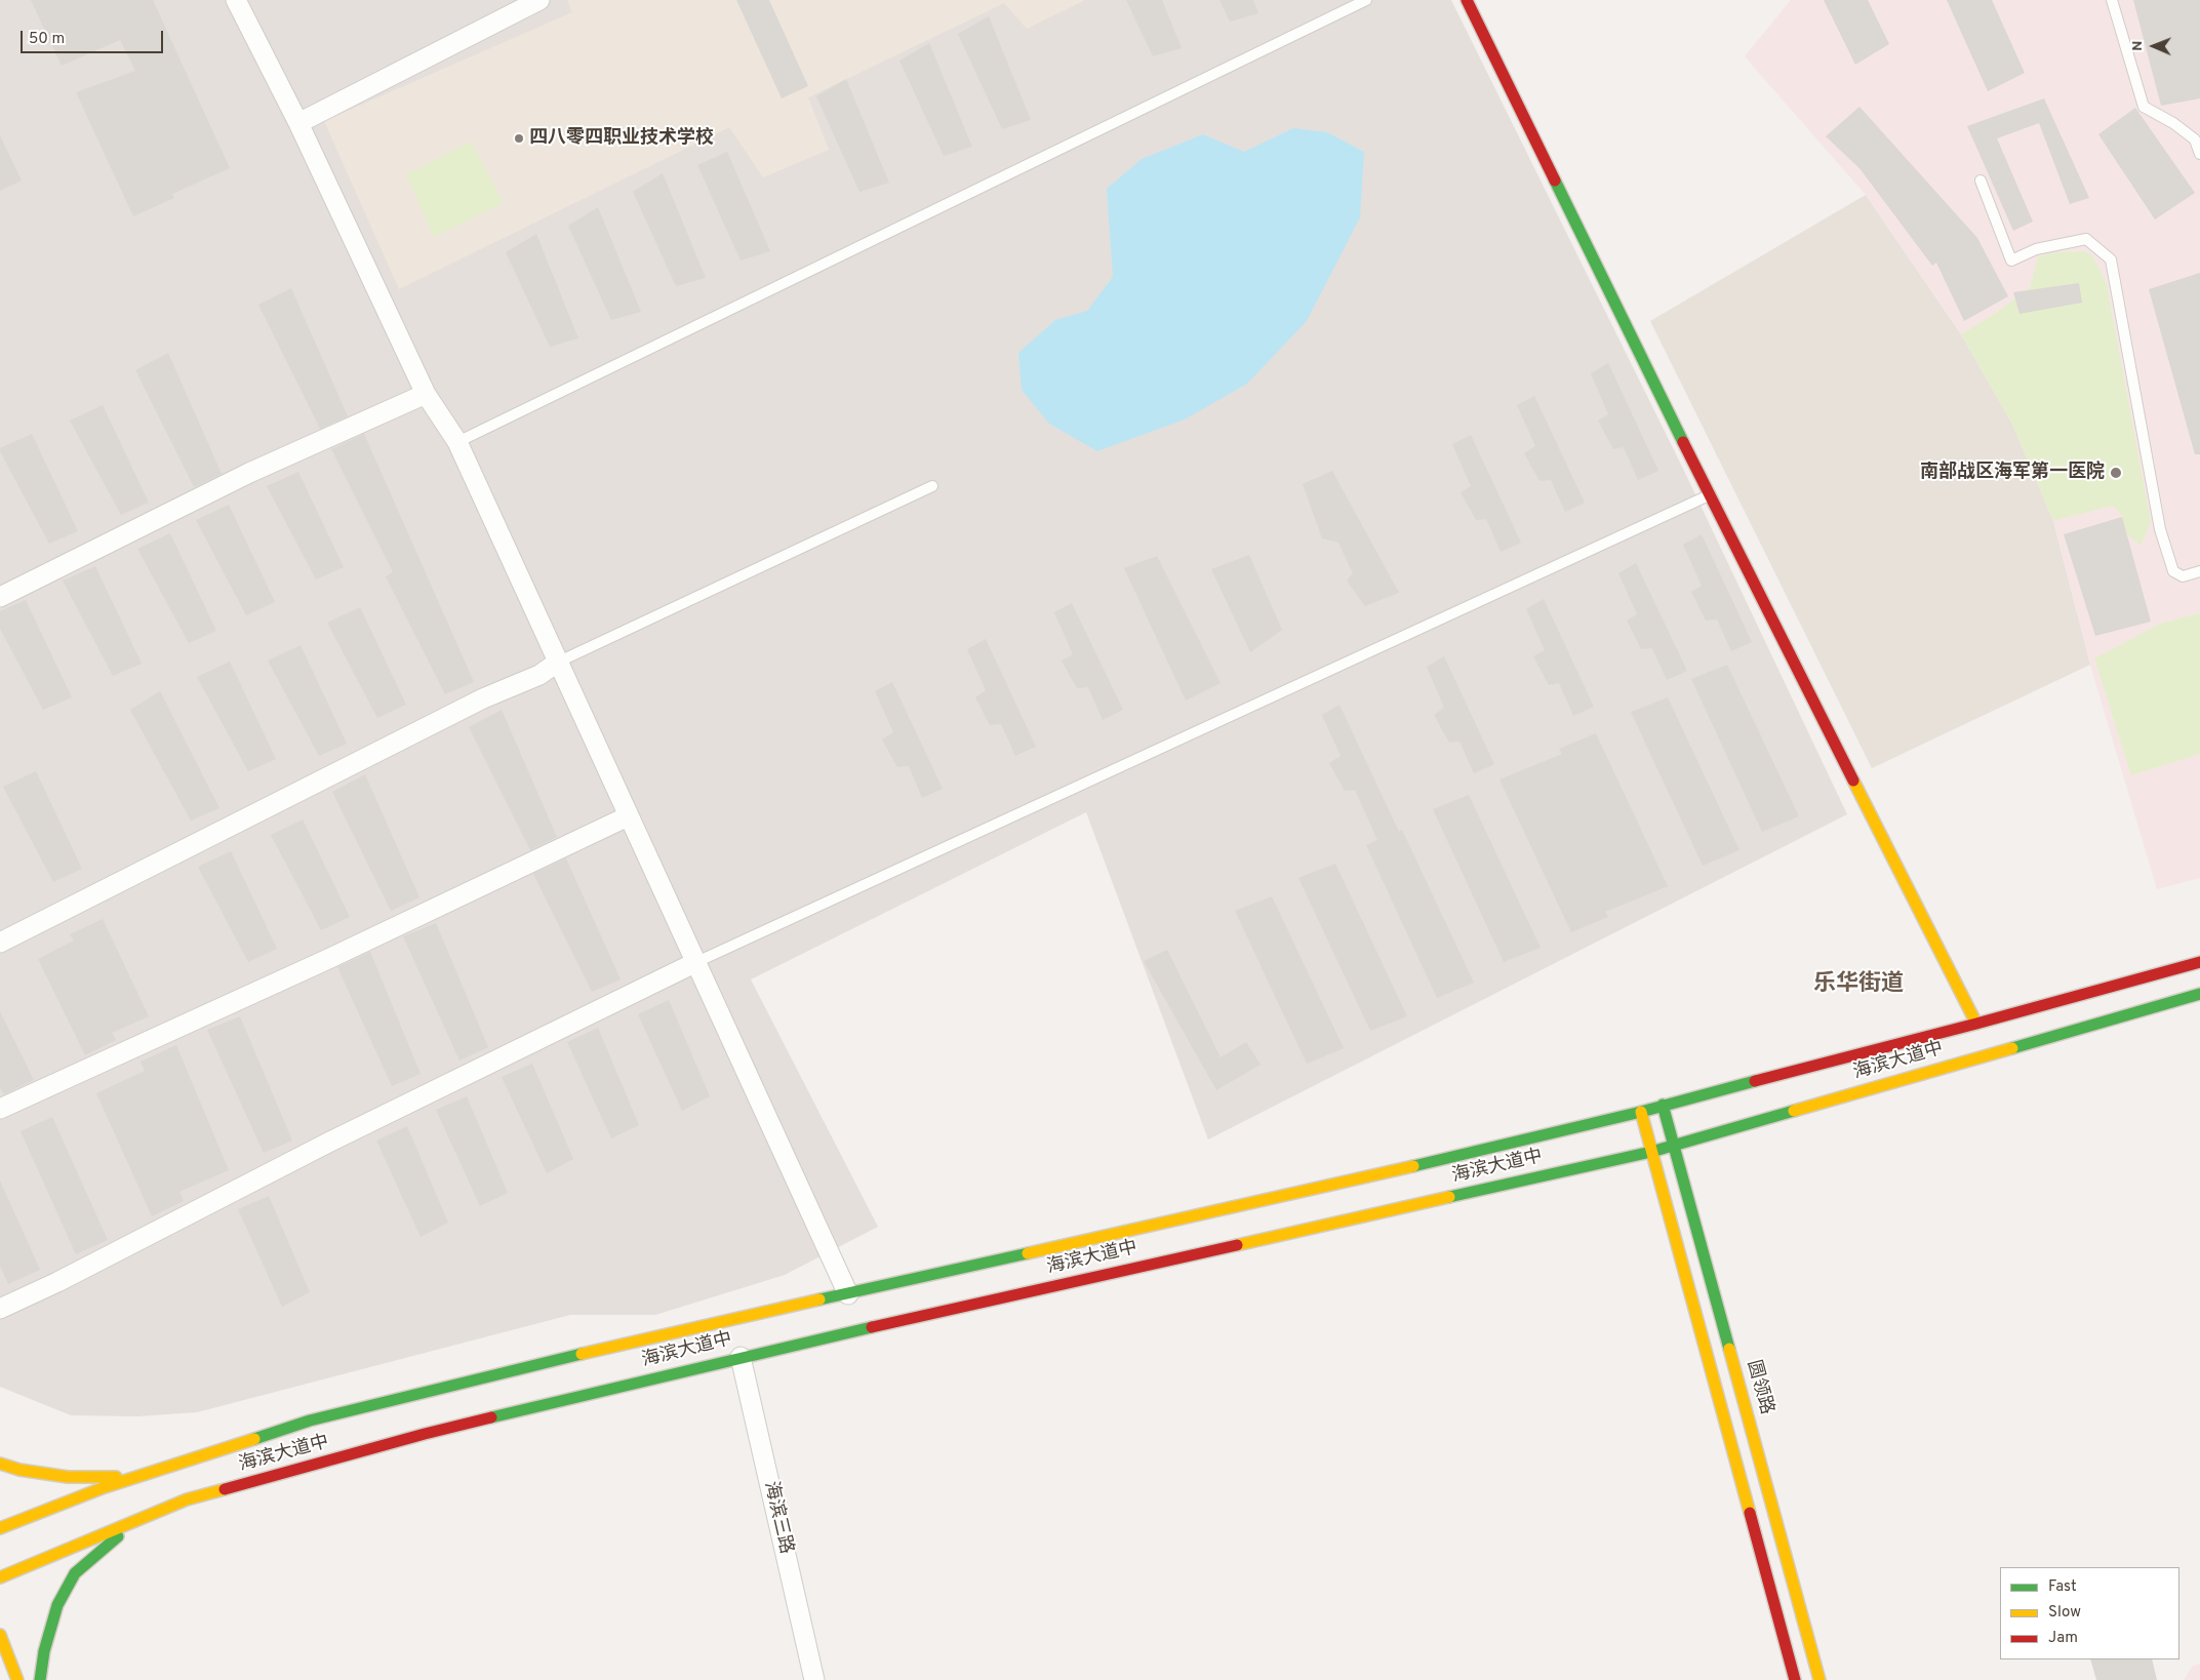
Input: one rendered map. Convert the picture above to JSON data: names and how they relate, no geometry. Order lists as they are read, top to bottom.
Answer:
{
  "streets": {
    "main road": ["海滨大道中", "圆领路"],
    "street": ["海滨三路"]
  },
  "crossings": [
    ["海滨大道中", "圆领路"],
    ["海滨大道中", "海滨三路"]
  ],
  "districts": ["乐华街道"],
  "places": ["四八零四职业技术学校", "南部战区海军第一医院"],
  "legend": ["Fast", "Slow", "Jam"],
  "scale_bar": "50 m",
  "north": "left"
}
